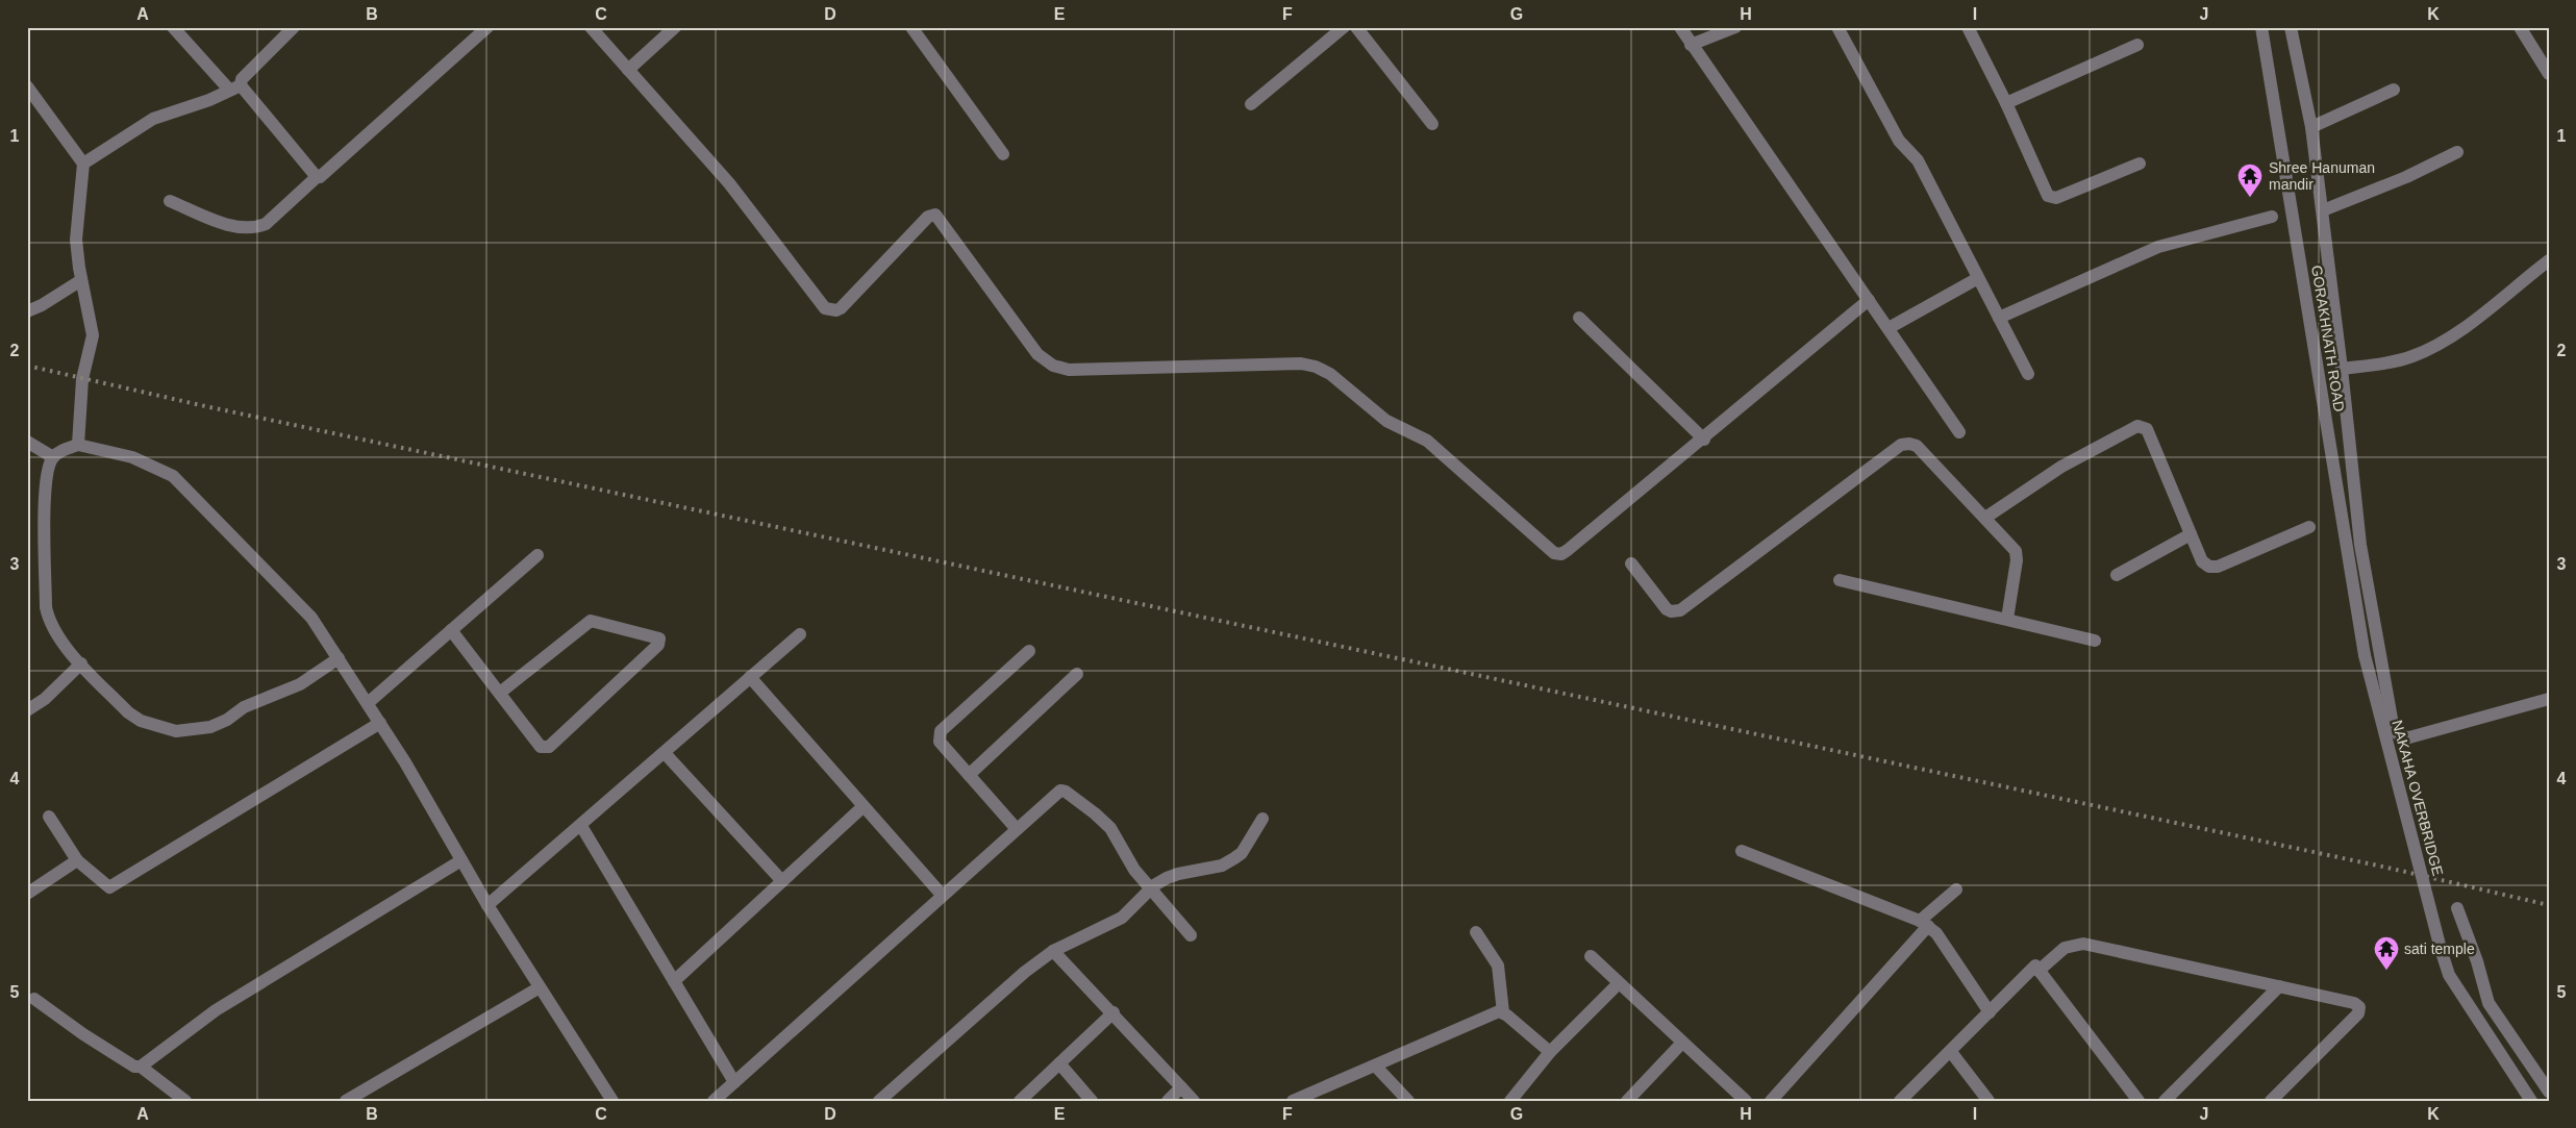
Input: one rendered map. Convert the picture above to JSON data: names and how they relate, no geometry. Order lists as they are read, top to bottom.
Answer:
{
  "streets": {
    "street": ["GORAKHNATH ROAD", "NAKAHA OVERBRIDGE"]
  },
  "crossings": [
    ["GORAKHNATH ROAD", "NAKAHA OVERBRIDGE"]
  ],
  "places": {
    "temple": ["Shree Hanuman mandir", "sati temple"]
  },
  "grid": {
    "columns": [
      "A",
      "B",
      "C",
      "D",
      "E",
      "F",
      "G",
      "H",
      "I",
      "J",
      "K"
    ],
    "rows": [
      "1",
      "2",
      "3",
      "4",
      "5"
    ]
  }
}
